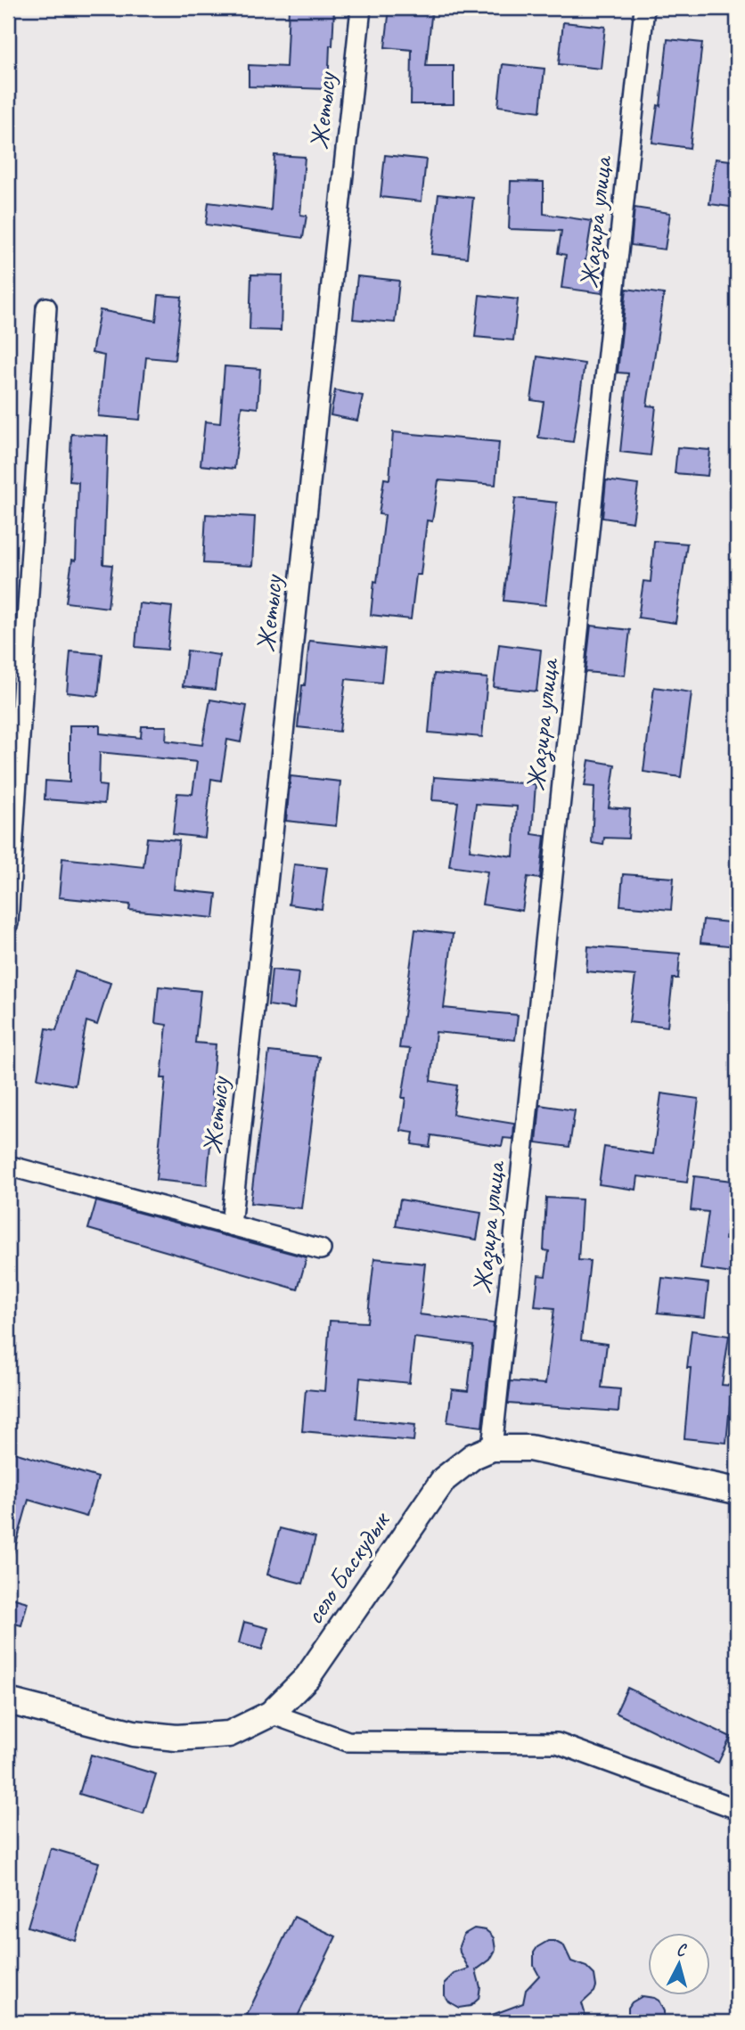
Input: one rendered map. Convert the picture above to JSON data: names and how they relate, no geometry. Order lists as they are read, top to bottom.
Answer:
{
  "streets": {
    "street": ["Жетысу", "Жазира улица", "село Баскудык"]
  },
  "crossings": [
    ["Жазира улица", "село Баскудык"]
  ],
  "north": "top"
}
